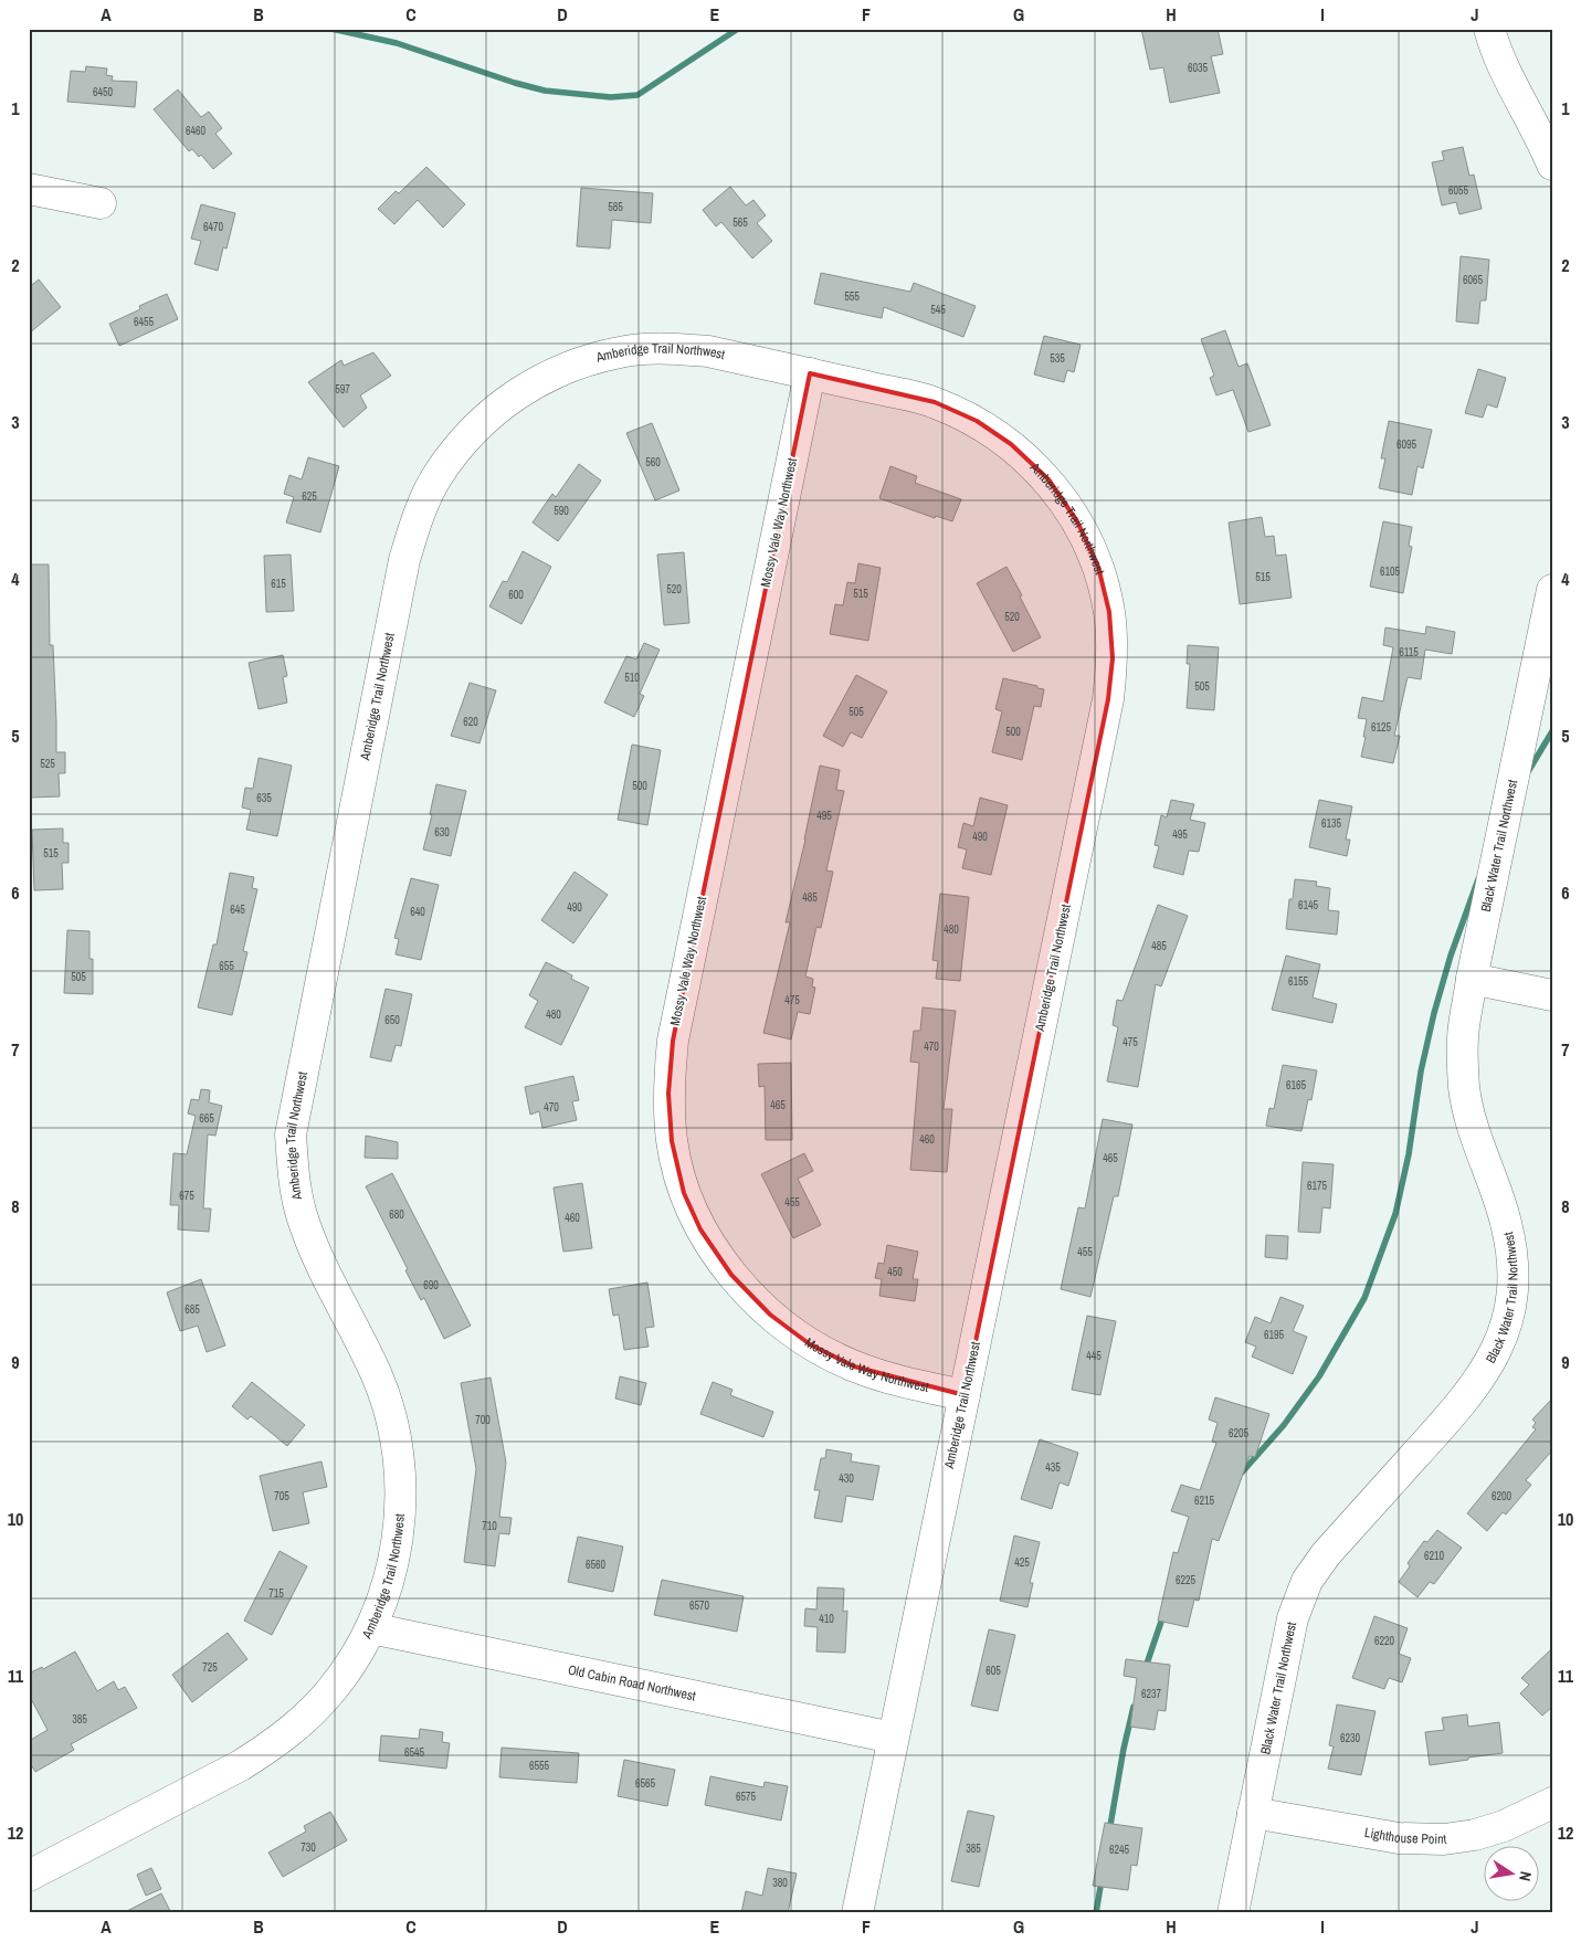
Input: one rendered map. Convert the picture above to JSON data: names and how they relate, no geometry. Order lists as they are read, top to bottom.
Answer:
{
  "streets": {
    "street": [
      "Amberidge Trail Northwest",
      "Mossy Vale Way Northwest",
      "Black Water Trail Northwest",
      "Old Cabin Road Northwest",
      "Lighthouse Point"
    ]
  },
  "crossings": [
    ["Amberidge Trail Northwest", "Mossy Vale Way Northwest"],
    ["Amberidge Trail Northwest", "Old Cabin Road Northwest"],
    ["Black Water Trail Northwest", "Lighthouse Point"]
  ],
  "house_numbers": [
    "6035",
    "6450",
    "6460",
    "6055",
    "585",
    "565",
    "6470",
    "6065",
    "555",
    "545",
    "6455",
    "535",
    "597",
    "6095",
    "560",
    "625",
    "590",
    "6105",
    "515",
    "615",
    "520",
    "515",
    "600",
    "520",
    "6115",
    "510",
    "505",
    "505",
    "620",
    "6125",
    "500",
    "525",
    "500",
    "635",
    "495",
    "6135",
    "630",
    "495",
    "490",
    "515",
    "485",
    "6145",
    "490",
    "645",
    "640",
    "480",
    "485",
    "655",
    "505",
    "6155",
    "475",
    "480",
    "650",
    "475",
    "470",
    "6165",
    "465",
    "470",
    "665",
    "460",
    "465",
    "6175",
    "675",
    "455",
    "680",
    "460",
    "455",
    "450",
    "690",
    "685",
    "6195",
    "445",
    "700",
    "6205",
    "435",
    "430",
    "705",
    "6200",
    "6215",
    "710",
    "6210",
    "425",
    "6560",
    "6225",
    "715",
    "6570",
    "410",
    "6220",
    "725",
    "605",
    "6237",
    "385",
    "6230",
    "6545",
    "6555",
    "6565",
    "6575",
    "730",
    "385",
    "6245",
    "380"
  ],
  "north": "right",
  "grid": {
    "columns": [
      "A",
      "B",
      "C",
      "D",
      "E",
      "F",
      "G",
      "H",
      "I",
      "J"
    ],
    "rows": [
      "1",
      "2",
      "3",
      "4",
      "5",
      "6",
      "7",
      "8",
      "9",
      "10",
      "11",
      "12"
    ]
  }
}
